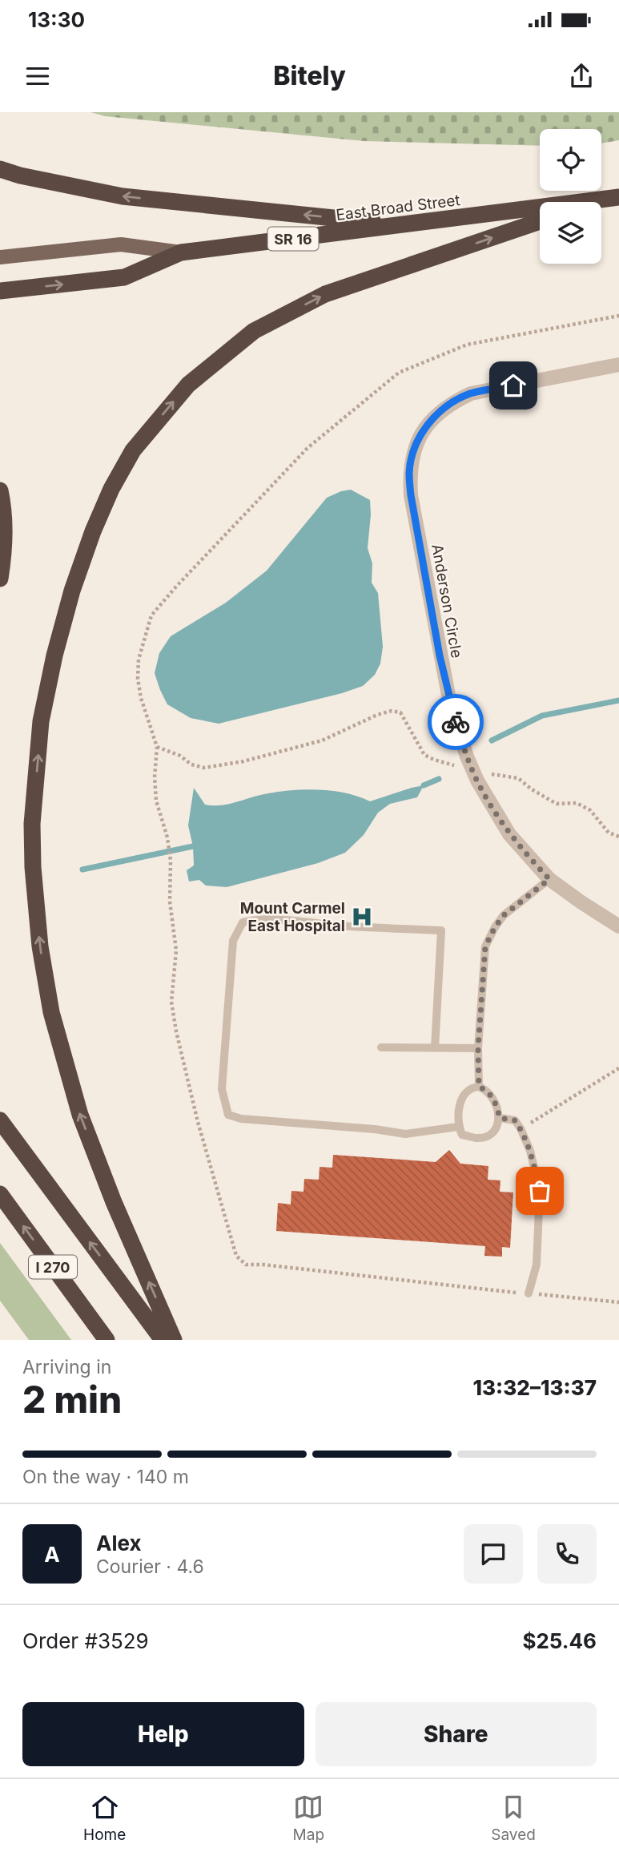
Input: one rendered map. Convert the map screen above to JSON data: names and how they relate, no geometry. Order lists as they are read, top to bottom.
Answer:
{
  "streets": {
    "highway": ["East Broad Street", "SR 16", "I 270"],
    "street": ["Anderson Circle"]
  },
  "places": {
    "hospital": ["Mount Carmel East Hospital"]
  },
  "page": {
    "status": "13:30",
    "header": "Bitely",
    "heading": ["2 min", "Arriving in", "13:32–13:37"],
    "panel": [
      "Alex",
      "Courier · 4.6",
      "Order #3529",
      "$25.46"
    ],
    "bar": "On the way · 140 m",
    "round": "A",
    "buttons": ["Help", "Share"],
    "tabs": ["Home", "Map", "Saved"]
  }
}
